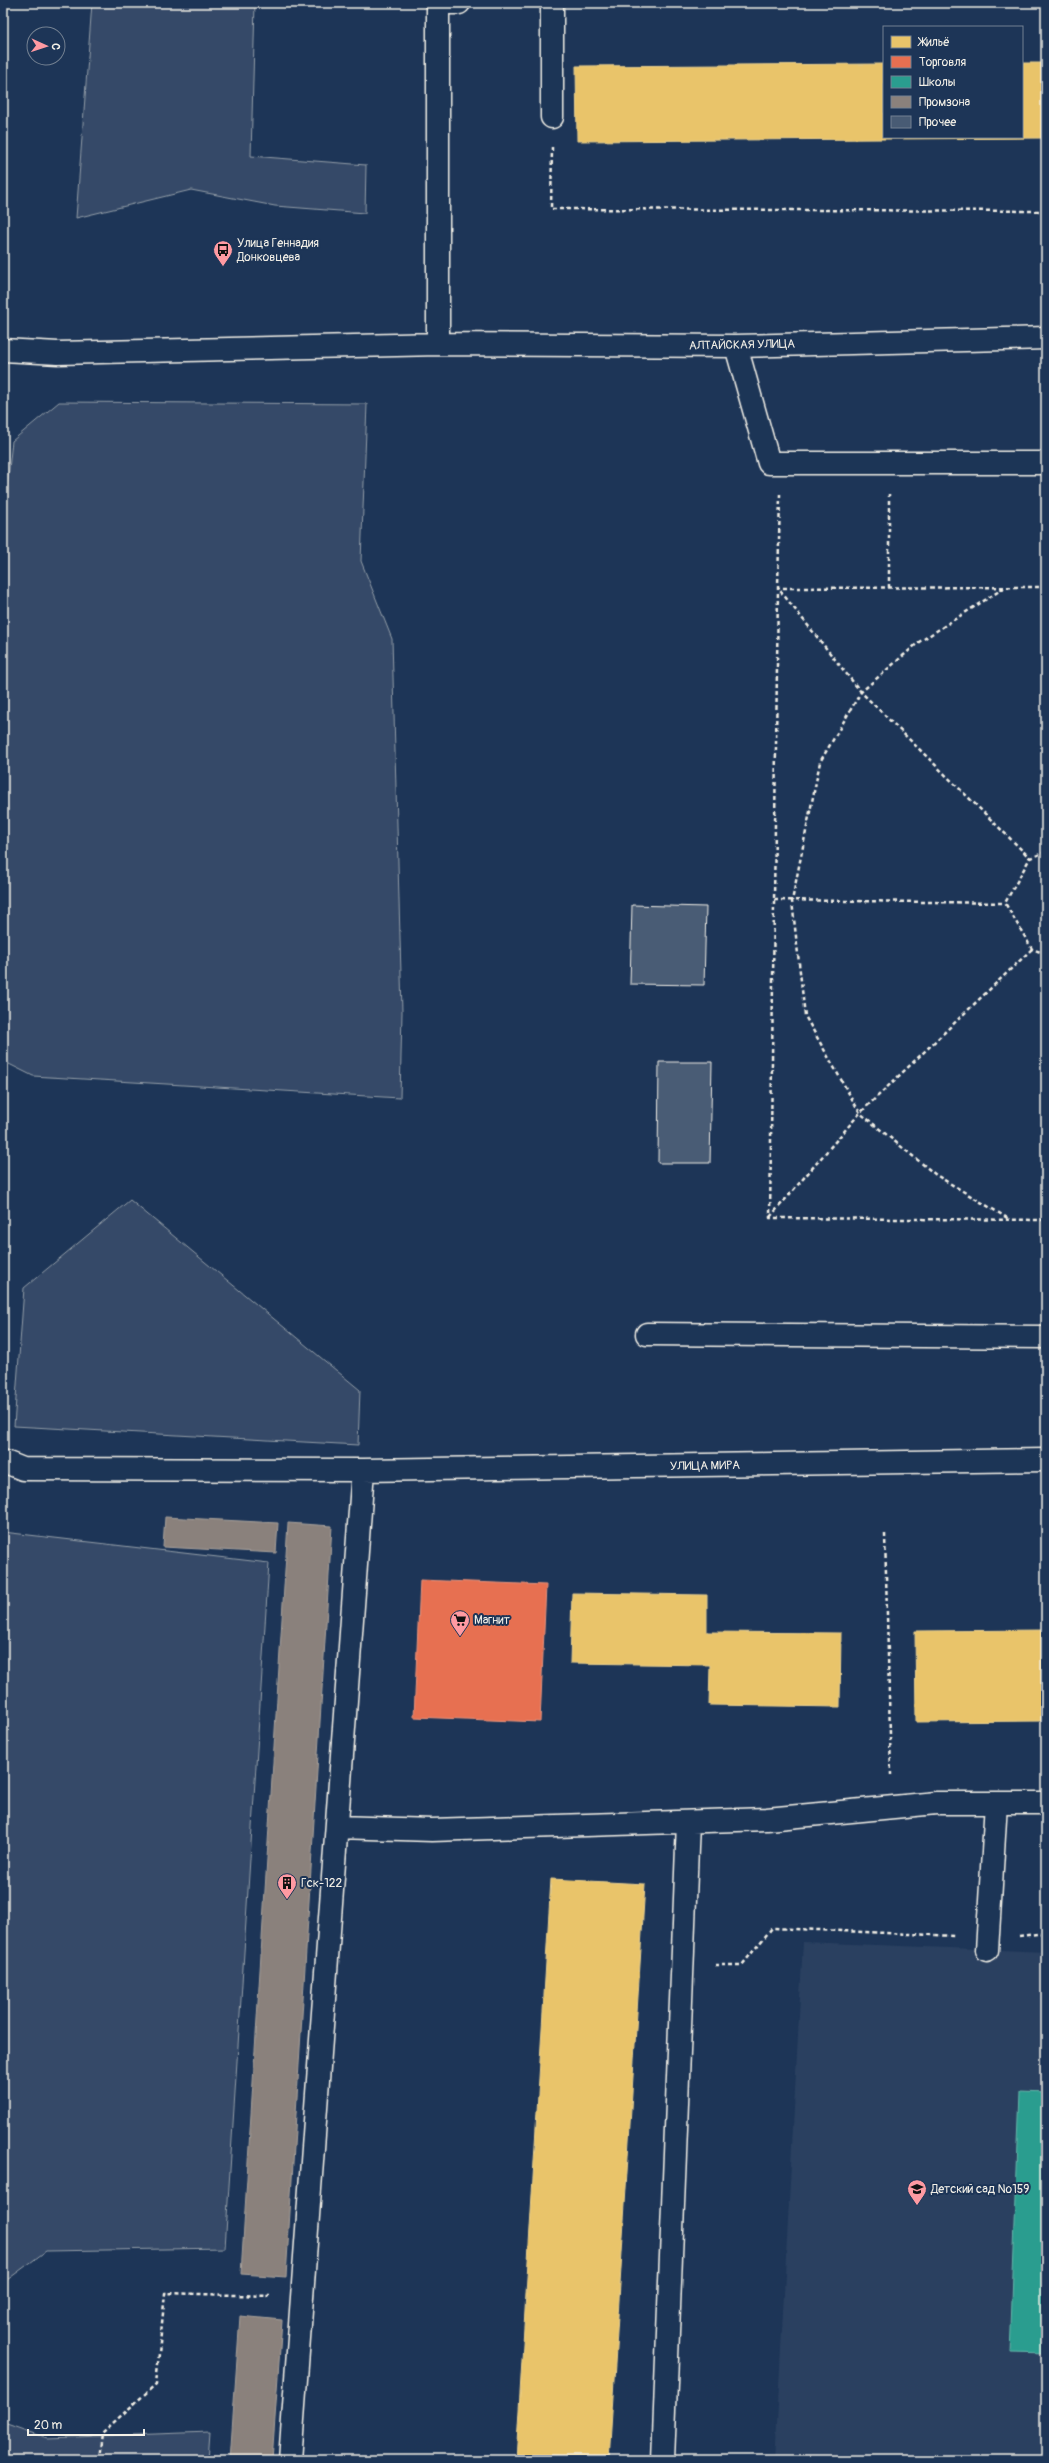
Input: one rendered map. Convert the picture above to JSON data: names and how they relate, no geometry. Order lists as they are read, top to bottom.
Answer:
{
  "streets": {
    "street": ["АЛТАЙСКАЯ УЛИЦА", "УЛИЦА МИРА"]
  },
  "places": {
    "bus stop": ["Улица Геннадия Донковцева"],
    "supermarket": ["Магнит"],
    "building": ["Гск-122"],
    "school or university": ["Детский сад №159"]
  },
  "legend": [
    "Жильё",
    "Торговля",
    "Школы",
    "Промзона",
    "Прочее"
  ],
  "scale_bar": "20 m",
  "north": "right"
}
